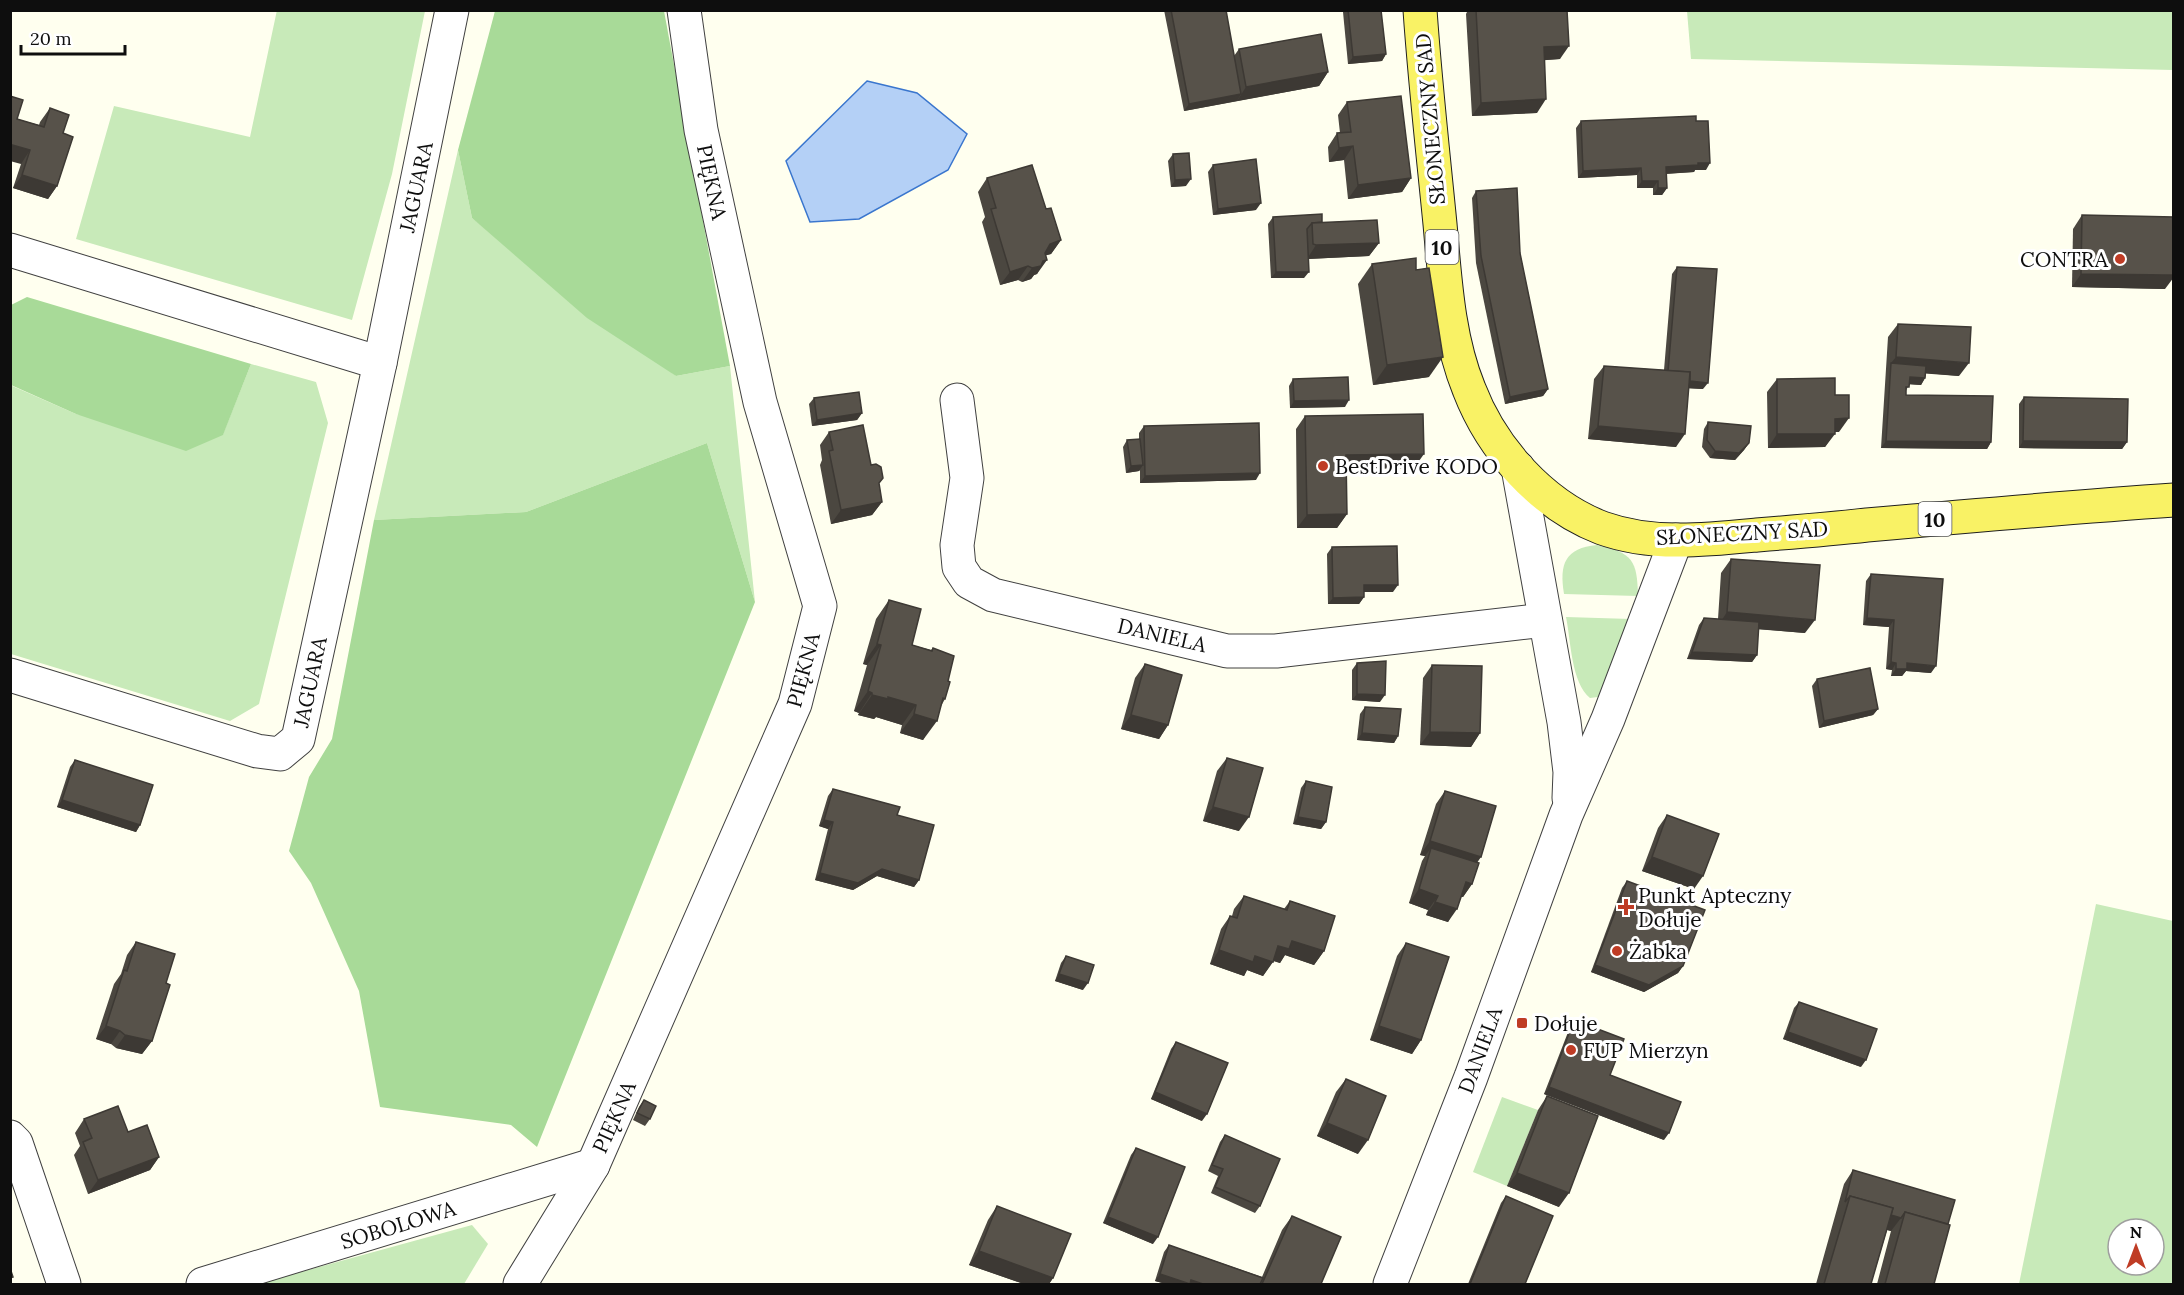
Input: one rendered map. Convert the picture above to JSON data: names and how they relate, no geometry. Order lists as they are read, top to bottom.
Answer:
{
  "streets": {
    "main road": ["SŁONECZNY SAD", "10"],
    "street": [
      "PIĘKNA",
      "JAGUARA",
      "DANIELA",
      "SOBOLOWA"
    ]
  },
  "crossings": [
    ["SŁONECZNY SAD", "DANIELA"],
    ["PIĘKNA", "SOBOLOWA"]
  ],
  "places": {
    "other": [
      "CONTRA",
      "BestDrive KODO",
      "Żabka",
      "FUP Mierzyn"
    ],
    "health": ["Punkt Apteczny Dołuje"],
    "transit": ["Dołuje"]
  },
  "scale_bar": "20 m",
  "north": "top"
}
